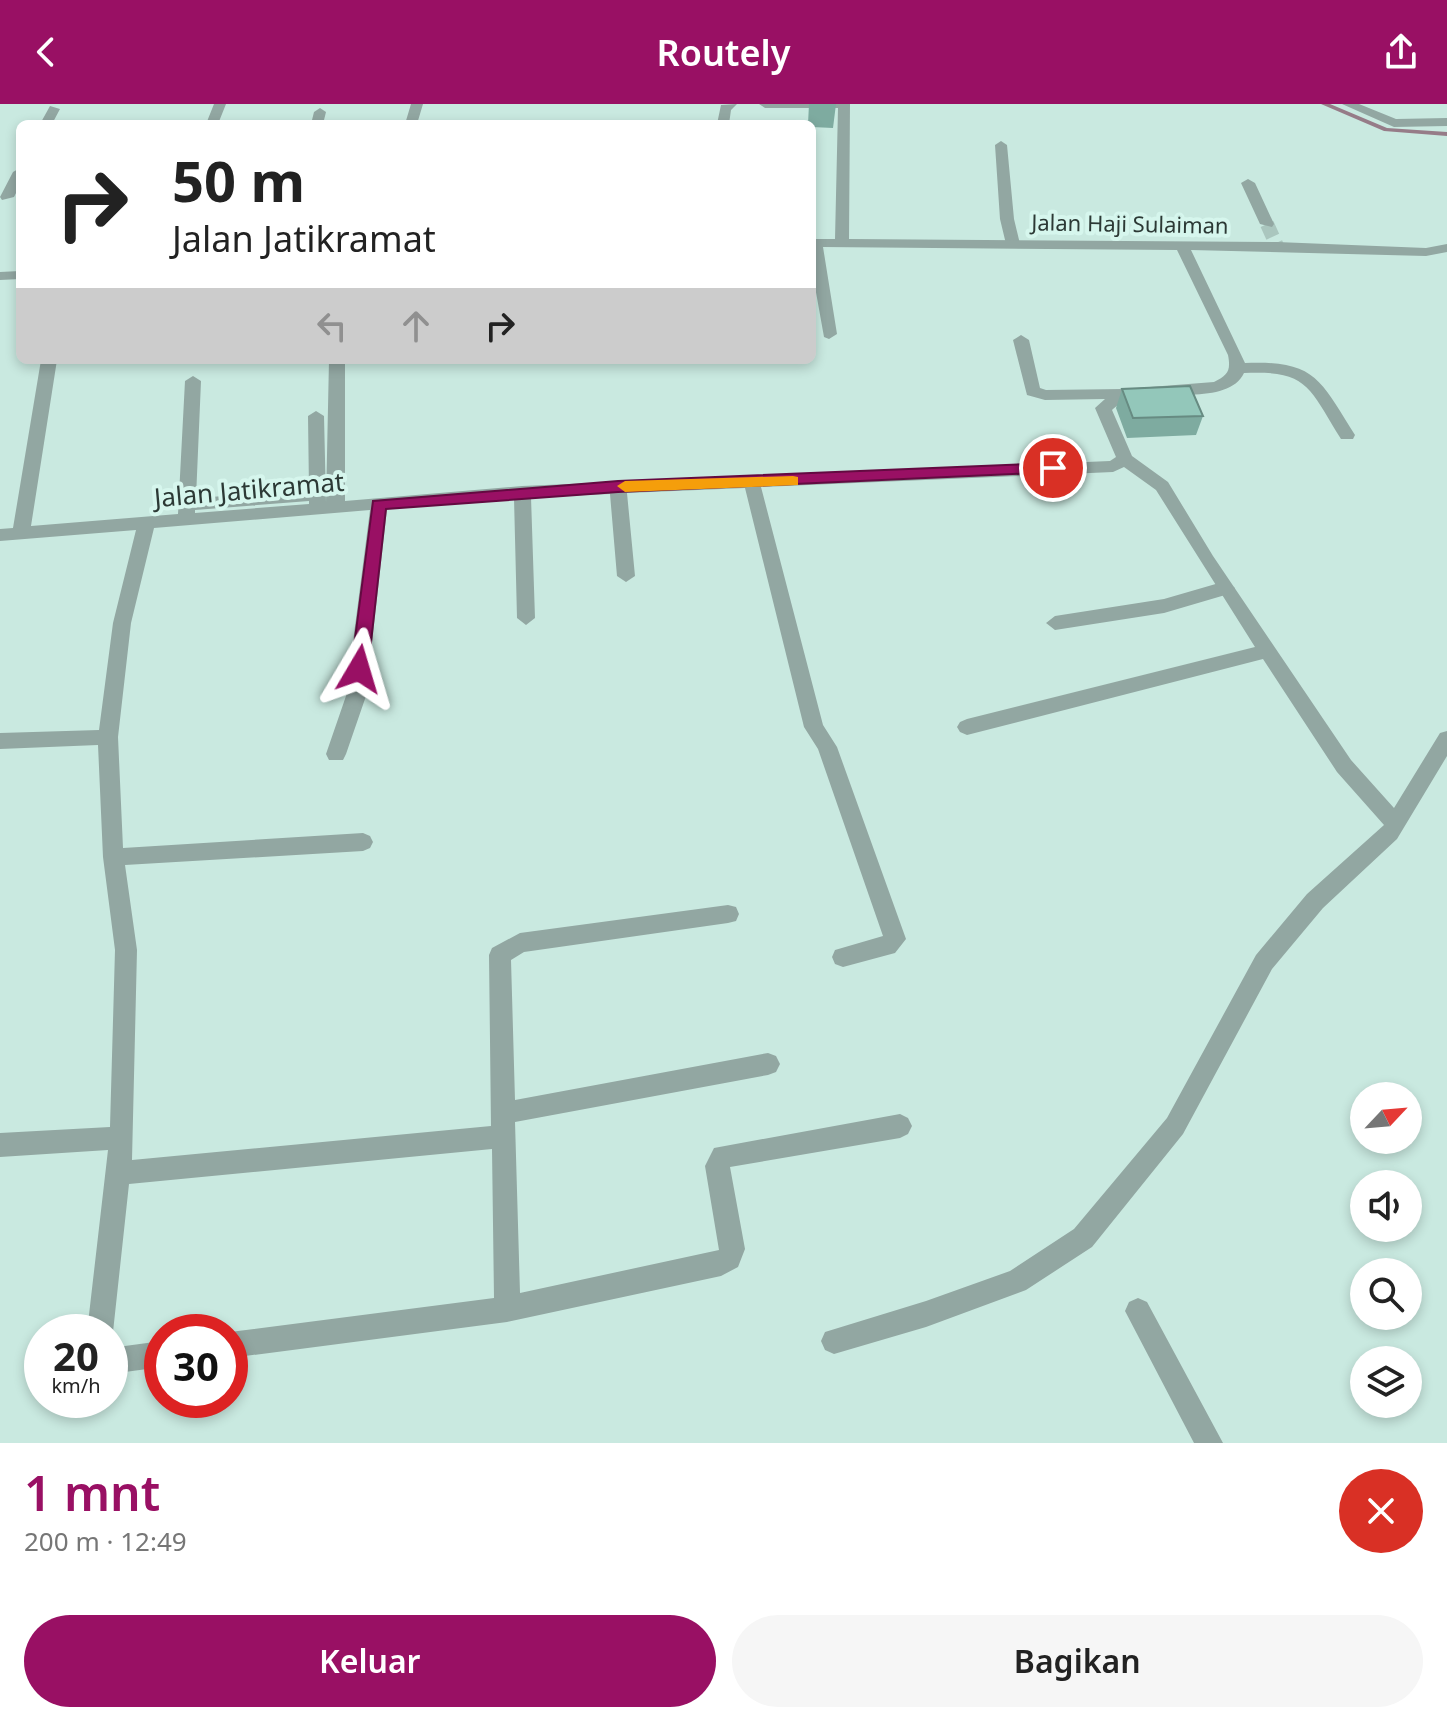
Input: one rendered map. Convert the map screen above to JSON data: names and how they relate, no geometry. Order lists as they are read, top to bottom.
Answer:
{
  "streets": {
    "street": ["Jalan Haji Sulaiman", "Jalan Jatikramat"]
  },
  "north": "top right",
  "page": {
    "header": "Routely",
    "turn": ["50 m", "Jalan Jatikramat"],
    "speed": "20 km/h",
    "limit": "30",
    "heading": ["1 mnt", "200 m · 12:49"],
    "buttons": ["Keluar", "Bagikan"]
  }
}
